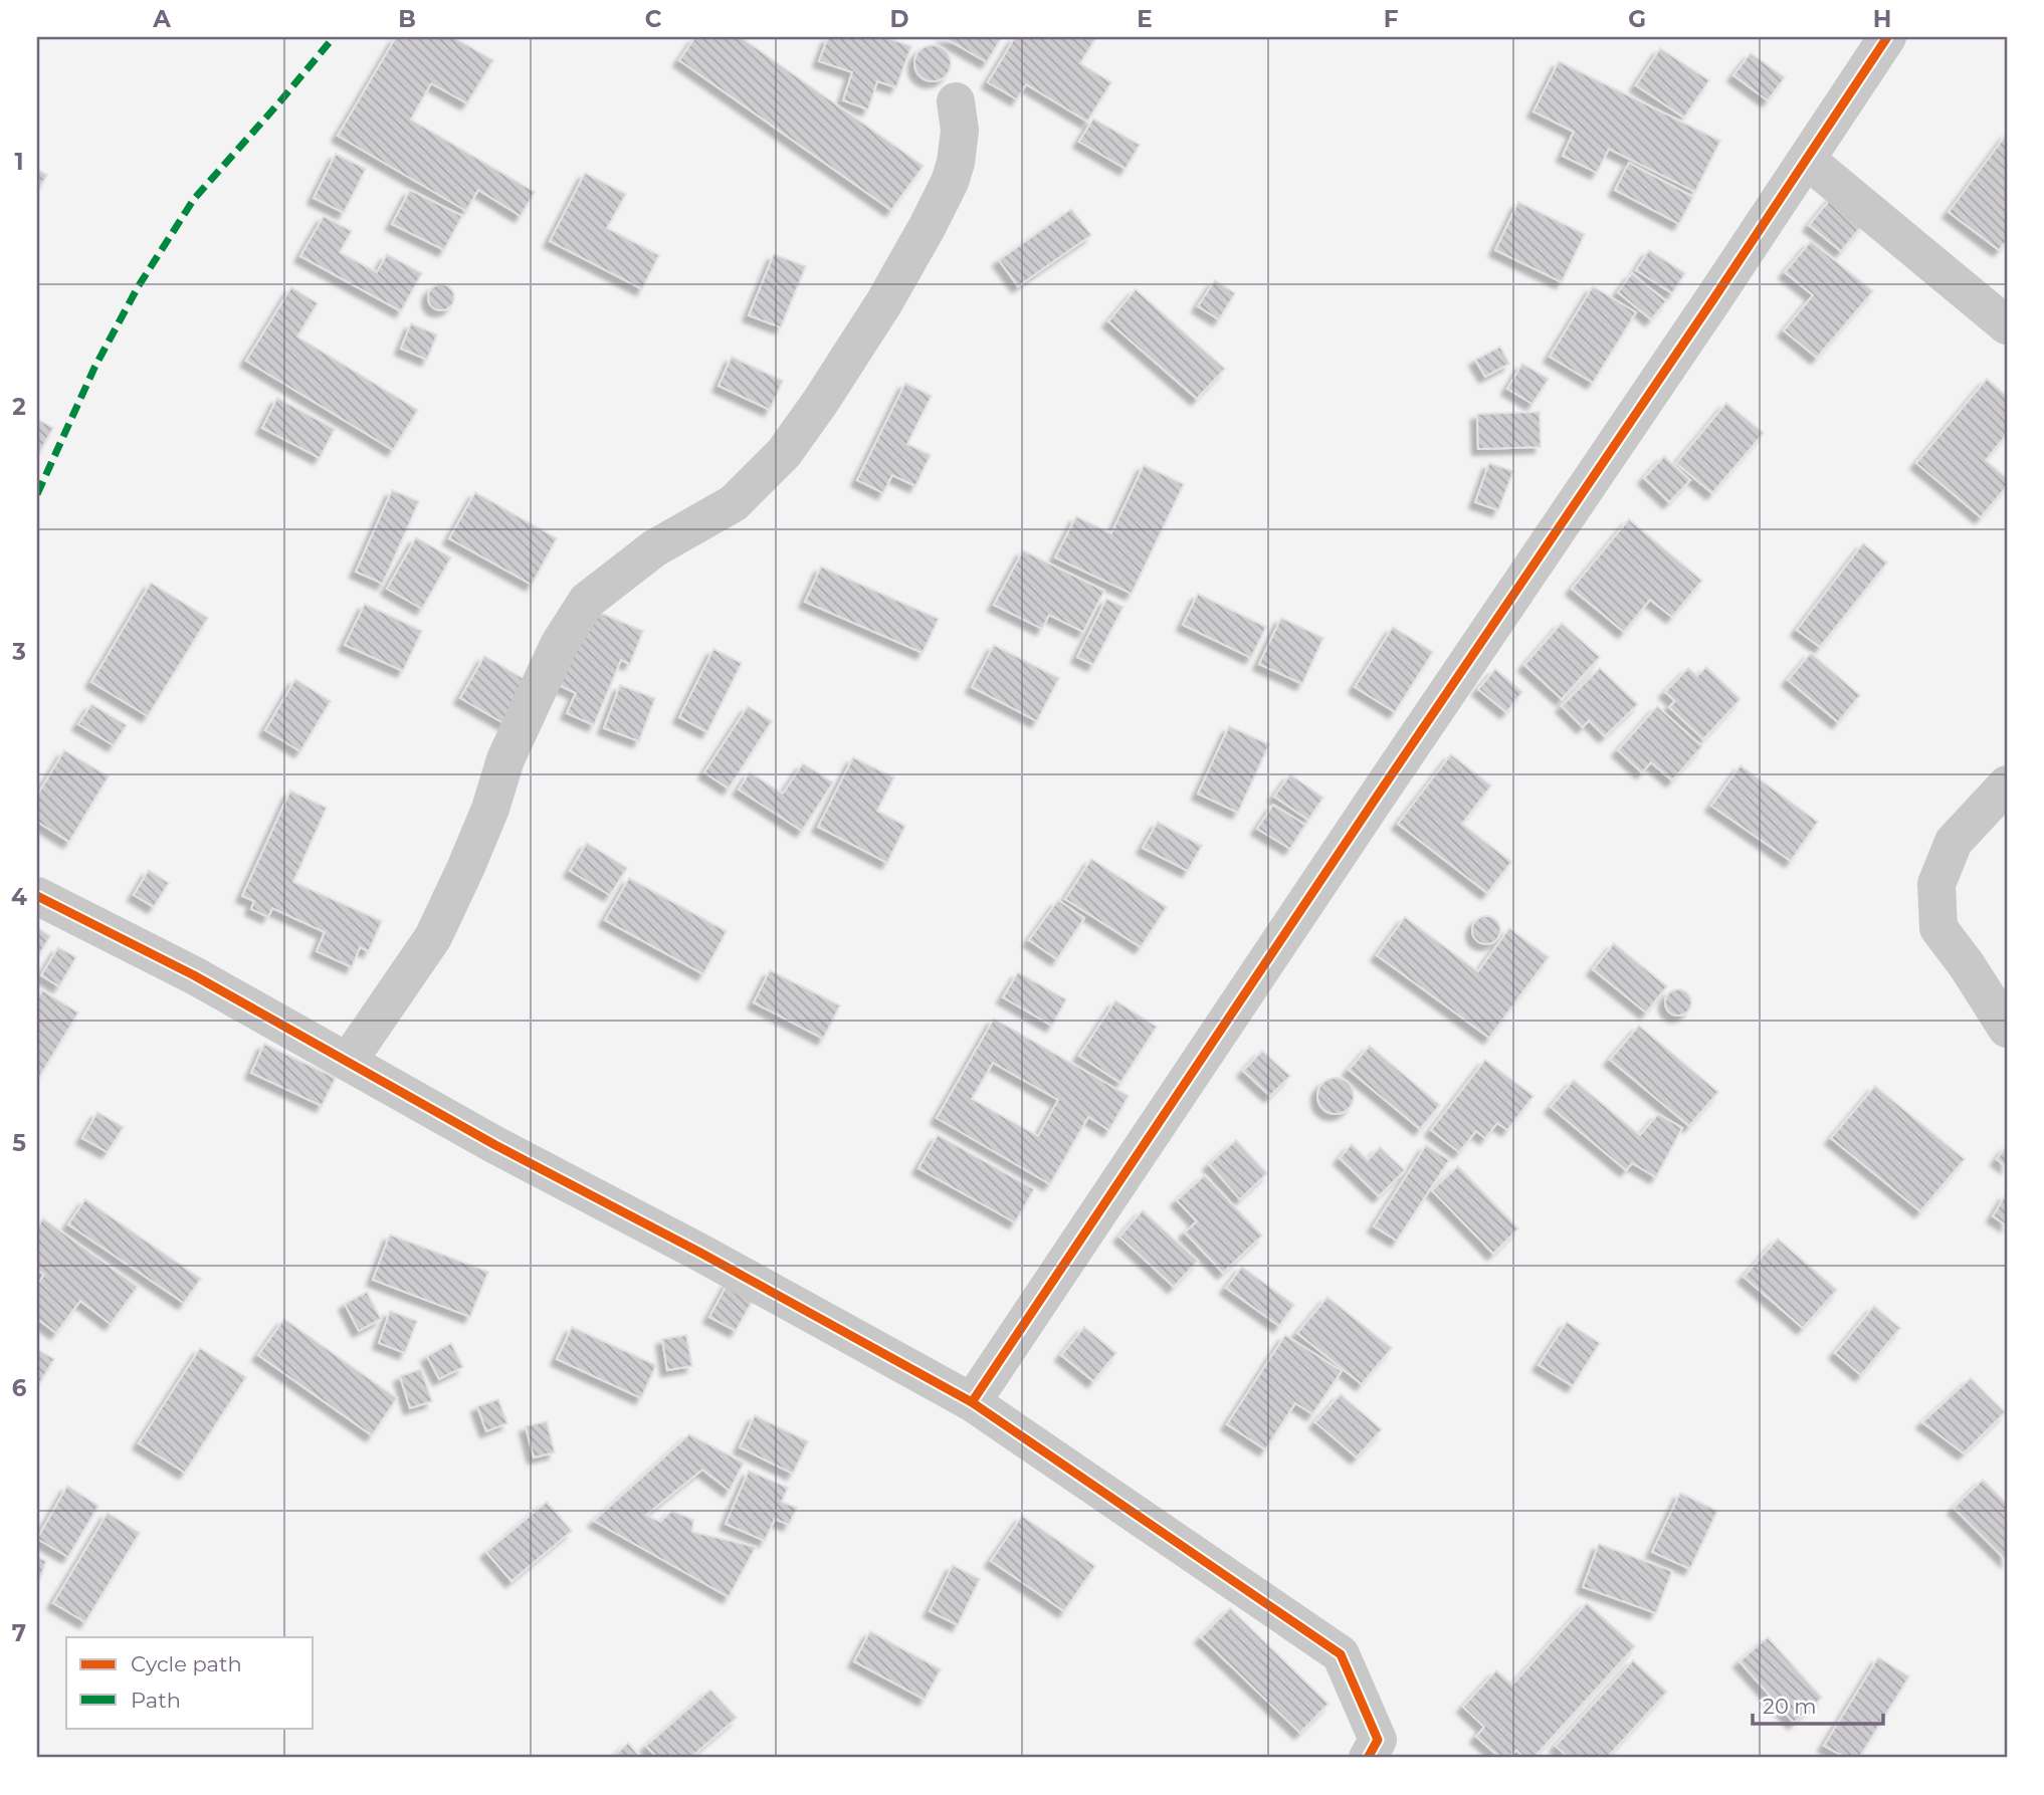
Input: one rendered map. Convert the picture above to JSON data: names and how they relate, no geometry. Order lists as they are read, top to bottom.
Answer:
{
  "legend": ["Cycle path", "Path"],
  "scale_bar": "20 m",
  "grid": {
    "columns": [
      "A",
      "B",
      "C",
      "D",
      "E",
      "F",
      "G",
      "H"
    ],
    "rows": [
      "1",
      "2",
      "3",
      "4",
      "5",
      "6",
      "7"
    ]
  }
}
